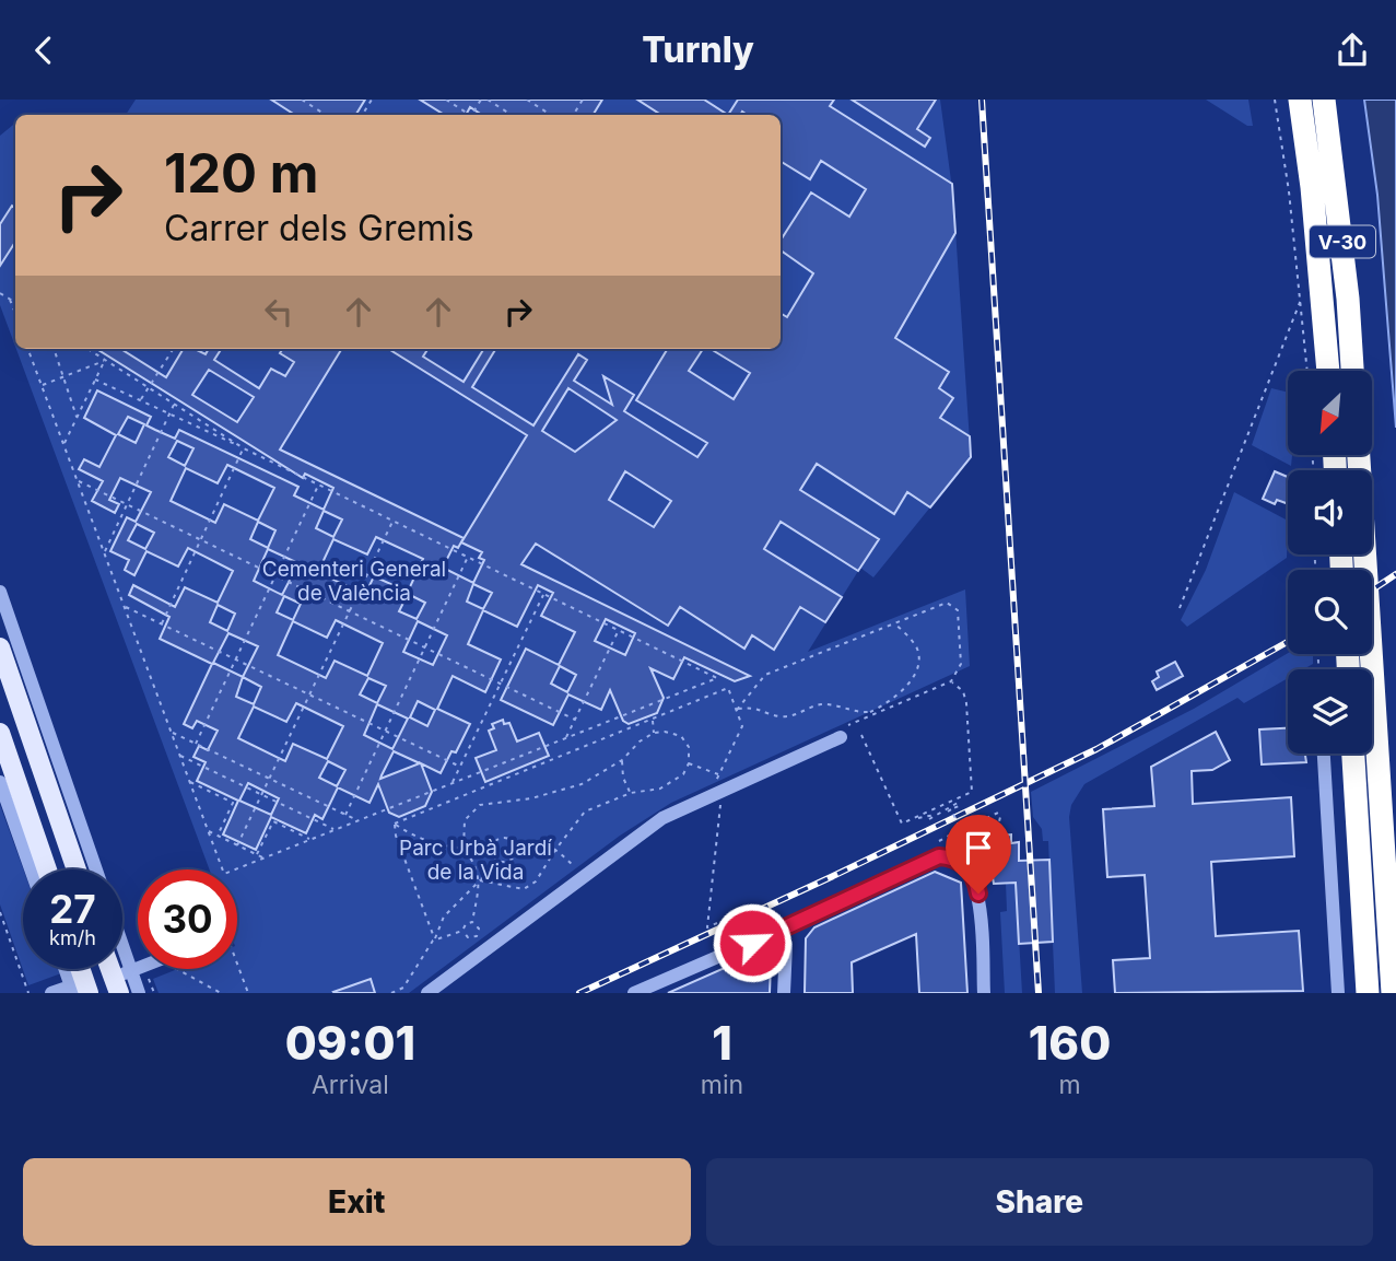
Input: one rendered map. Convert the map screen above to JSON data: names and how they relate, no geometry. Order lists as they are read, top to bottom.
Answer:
{
  "streets": {
    "highway": ["V-30"]
  },
  "parks": ["Cementeri General de València", "Parc Urbà Jardí de la Vida"],
  "north": "bottom left",
  "page": {
    "header": "Turnly",
    "turn": ["120 m", "Carrer dels Gremis"],
    "speed": "27 km/h",
    "limit": "30",
    "eta": [
      "09:01",
      "Arrival",
      "1",
      "min",
      "160",
      "m"
    ],
    "buttons": ["Exit", "Share"]
  }
}
